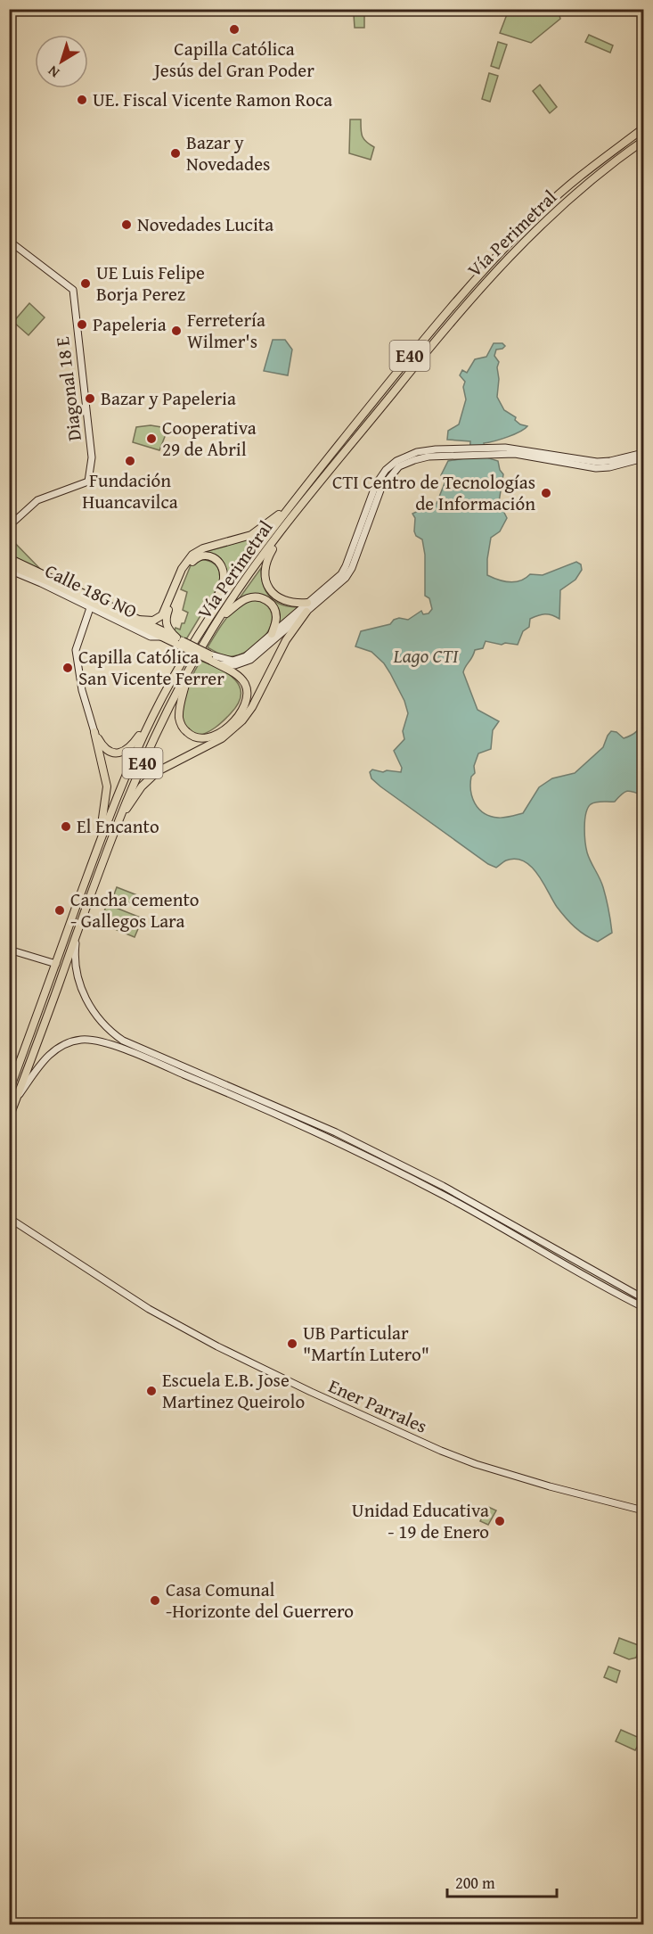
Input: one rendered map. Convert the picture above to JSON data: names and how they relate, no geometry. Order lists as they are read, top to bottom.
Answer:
{
  "streets": {
    "highway": ["Vía Perimetral", "E40"],
    "street": ["Diagonal 18 E", "Calle 18G NO", "Ener Parrales"]
  },
  "water": ["Lago CTI"],
  "places": [
    "Capilla Católica Jesús del Gran Poder",
    "UE. Fiscal Vicente Ramon Roca",
    "Bazar y Novedades",
    "Novedades Lucita",
    "UE Luis Felipe Borja Perez",
    "Papeleria",
    "Ferretería Wilmer's",
    "Bazar y Papeleria",
    "Cooperativa 29 de Abril",
    "Fundación Huancavilca",
    "CTI Centro de Tecnologías de Información",
    "Capilla Católica San Vicente Ferrer",
    "El Encanto",
    "Cancha cemento - Gallegos Lara",
    "UB Particular \"Martín Lutero\"",
    "Escuela E.B. Jose Martinez Queirolo",
    "Unidad Educativa - 19 de Enero",
    "Casa Comunal -Horizonte del Guerrero"
  ],
  "scale_bar": "200 m",
  "north": "bottom left"
}
